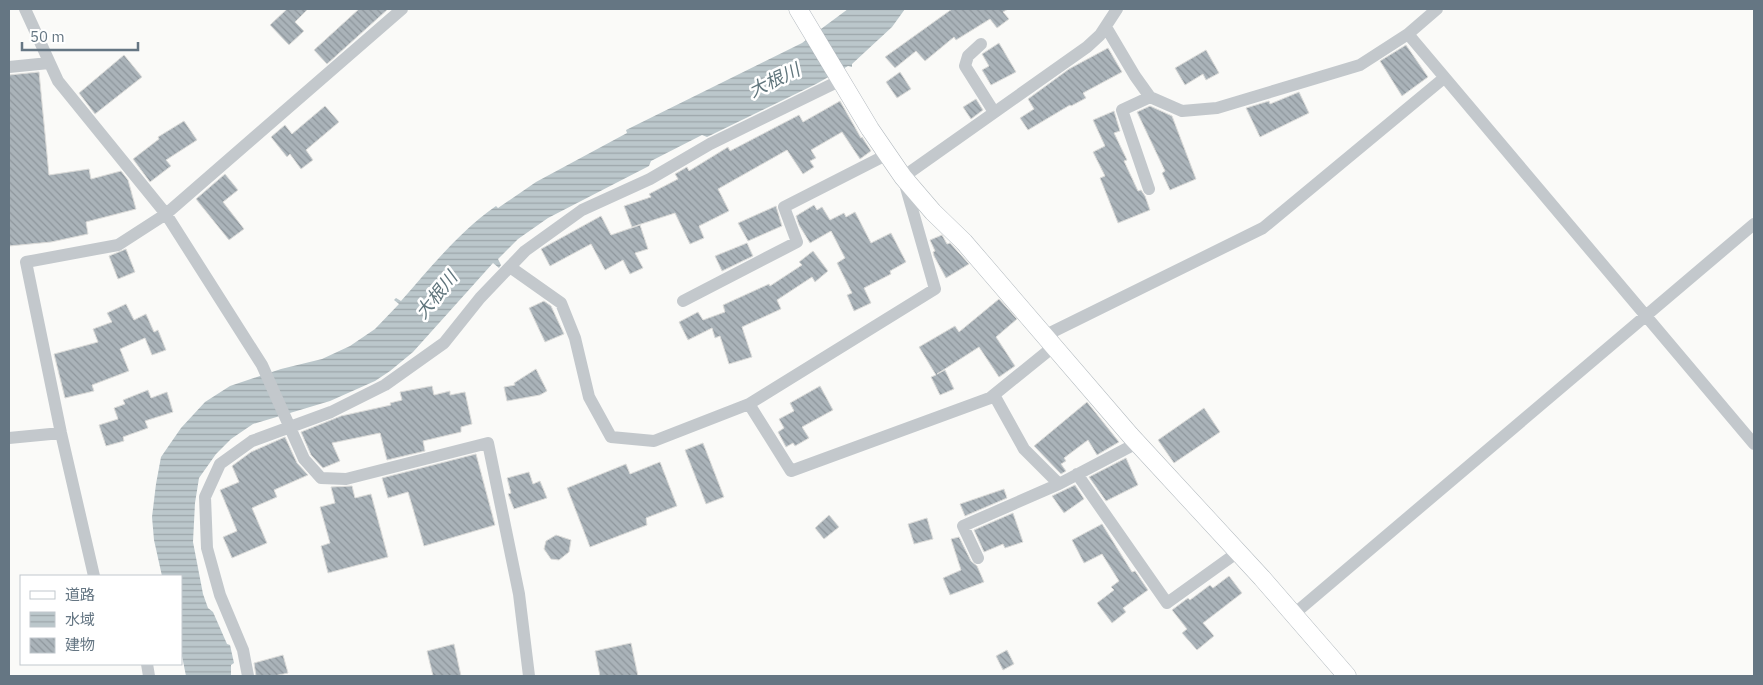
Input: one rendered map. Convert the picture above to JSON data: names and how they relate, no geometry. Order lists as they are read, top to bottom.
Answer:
{
  "water": ["大根川"],
  "legend": ["道路", "水域", "建物"],
  "scale_bar": "50 m"
}
